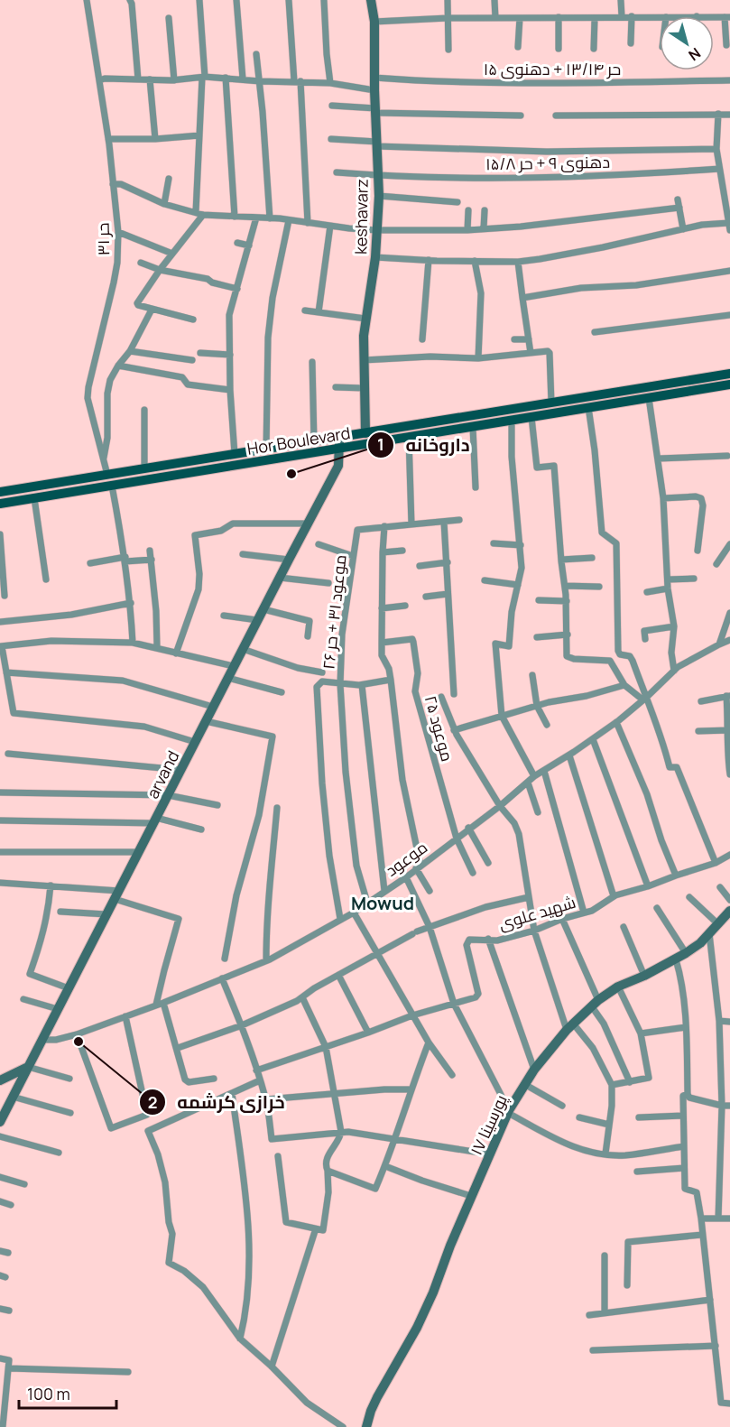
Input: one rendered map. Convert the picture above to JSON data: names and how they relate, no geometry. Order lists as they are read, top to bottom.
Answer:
{
  "streets": {
    "main road": ["Hor Boulevard"],
    "street": [
      "حر ۱۳/۱۴ + دهنوی ۱۵",
      "دهنوی ۹ + حر ۱۵/۸",
      "keshavarz",
      "حر ۳۱",
      "موعود ۳۱ + حر ۲۶",
      "موعود ۲۵",
      "arvand",
      "موعود",
      "شهید علوی",
      "پورسینا ۱۷"
    ]
  },
  "crossings": [
    ["حر ۱۳/۱۴ + دهنوی ۱۵", "keshavarz"],
    ["دهنوی ۹ + حر ۱۵/۸", "keshavarz"],
    ["keshavarz", "Hor Boulevard"],
    ["حر ۳۱", "Hor Boulevard"],
    ["Hor Boulevard", "arvand"],
    ["موعود ۳۱ + حر ۲۶", "موعود"],
    ["موعود ۲۵", "موعود"],
    ["arvand", "موعود"]
  ],
  "districts": ["Mowud"],
  "places": ["داروخانه", "خرازی کرشمه"],
  "scale_bar": "100 m",
  "north": "bottom right"
}
